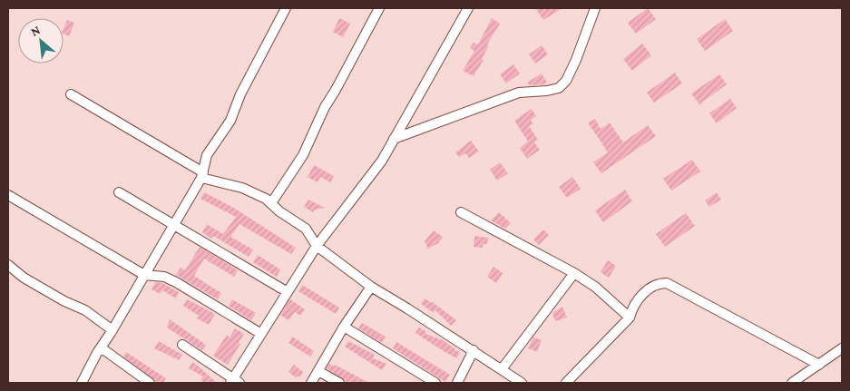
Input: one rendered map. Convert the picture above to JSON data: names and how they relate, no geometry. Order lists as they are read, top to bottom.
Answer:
{
  "north": "top left"
}
